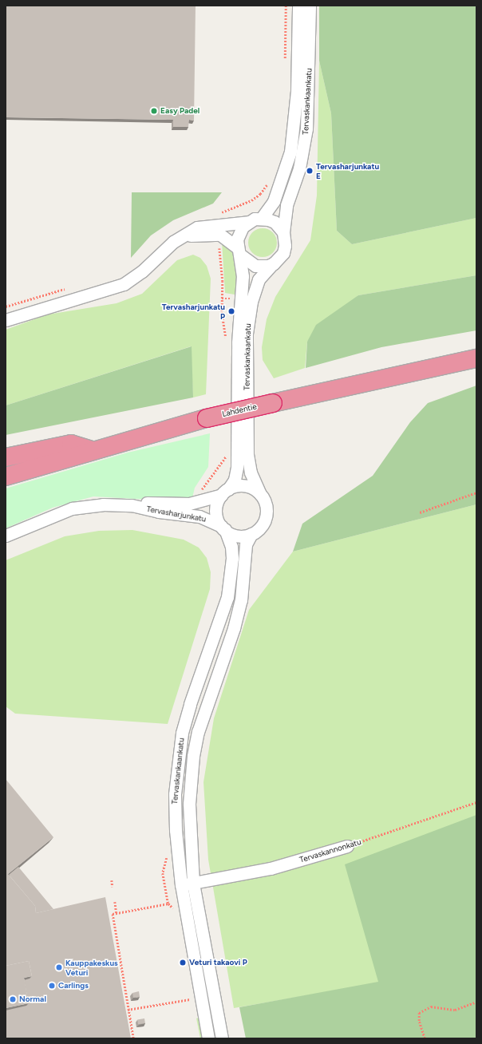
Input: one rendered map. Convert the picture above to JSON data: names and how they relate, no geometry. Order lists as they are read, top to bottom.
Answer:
{
  "streets": {
    "highway": ["Lahdentie"],
    "street": ["Tervaskankaankatu", "Tervasharjunkatu", "Tervaskannonkatu"]
  },
  "crossings": [
    ["Tervaskankaankatu", "Tervasharjunkatu"],
    ["Tervaskankaankatu", "Tervaskannonkatu"]
  ],
  "places": [
    "Easy Padel",
    "Tervasharjunkatu E",
    "Tervasharjunkatu P",
    "Veturi takaovi P",
    "Kauppakeskus Veturi",
    "Carlings",
    "Normal"
  ]
}
